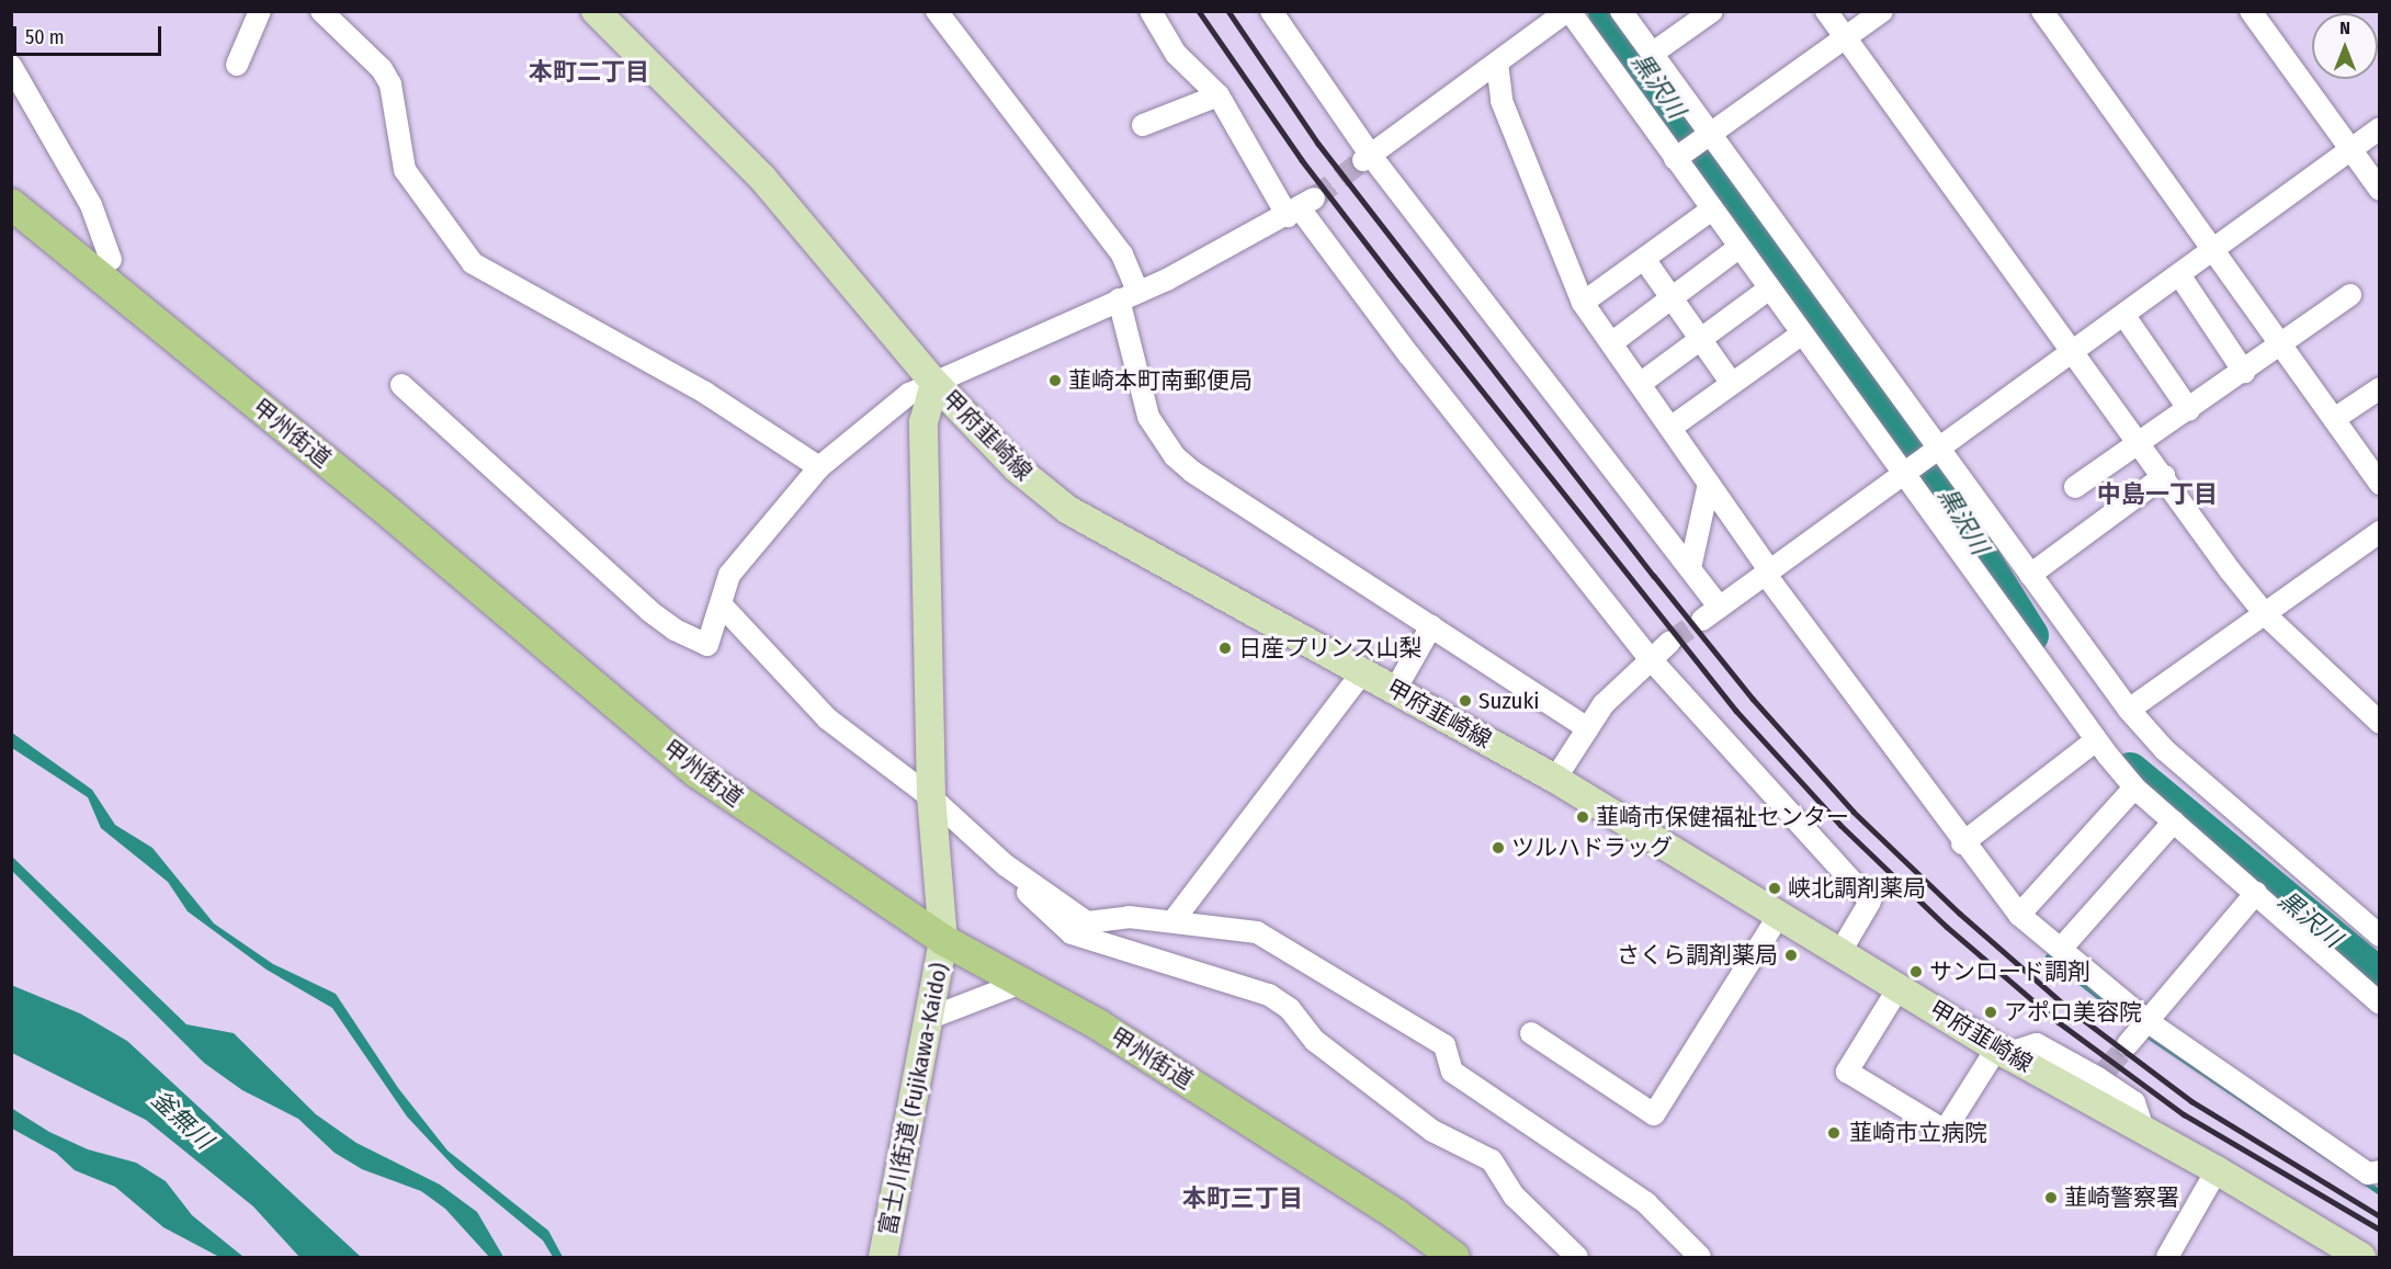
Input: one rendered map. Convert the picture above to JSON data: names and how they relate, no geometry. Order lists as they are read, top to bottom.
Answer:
{
  "streets": {
    "highway": ["甲州街道"],
    "main road": ["甲府韮崎線", "富士川街道 (Fujikawa-Kaido)"]
  },
  "crossings": [
    ["甲州街道", "富士川街道 (Fujikawa-Kaido)"],
    ["甲府韮崎線", "富士川街道 (Fujikawa-Kaido)"]
  ],
  "districts": ["本町二丁目", "中島一丁目", "本町三丁目"],
  "water": ["黒沢川", "釜無川"],
  "places": [
    "韮崎本町南郵便局",
    "日産プリンス山梨",
    "Suzuki",
    "韮崎市保健福祉センター",
    "ツルハドラッグ",
    "峡北調剤薬局",
    "さくら調剤薬局",
    "サンロード調剤",
    "アポロ美容院",
    "韮崎市立病院",
    "韮崎警察署"
  ],
  "scale_bar": "50 m",
  "north": "top"
}
